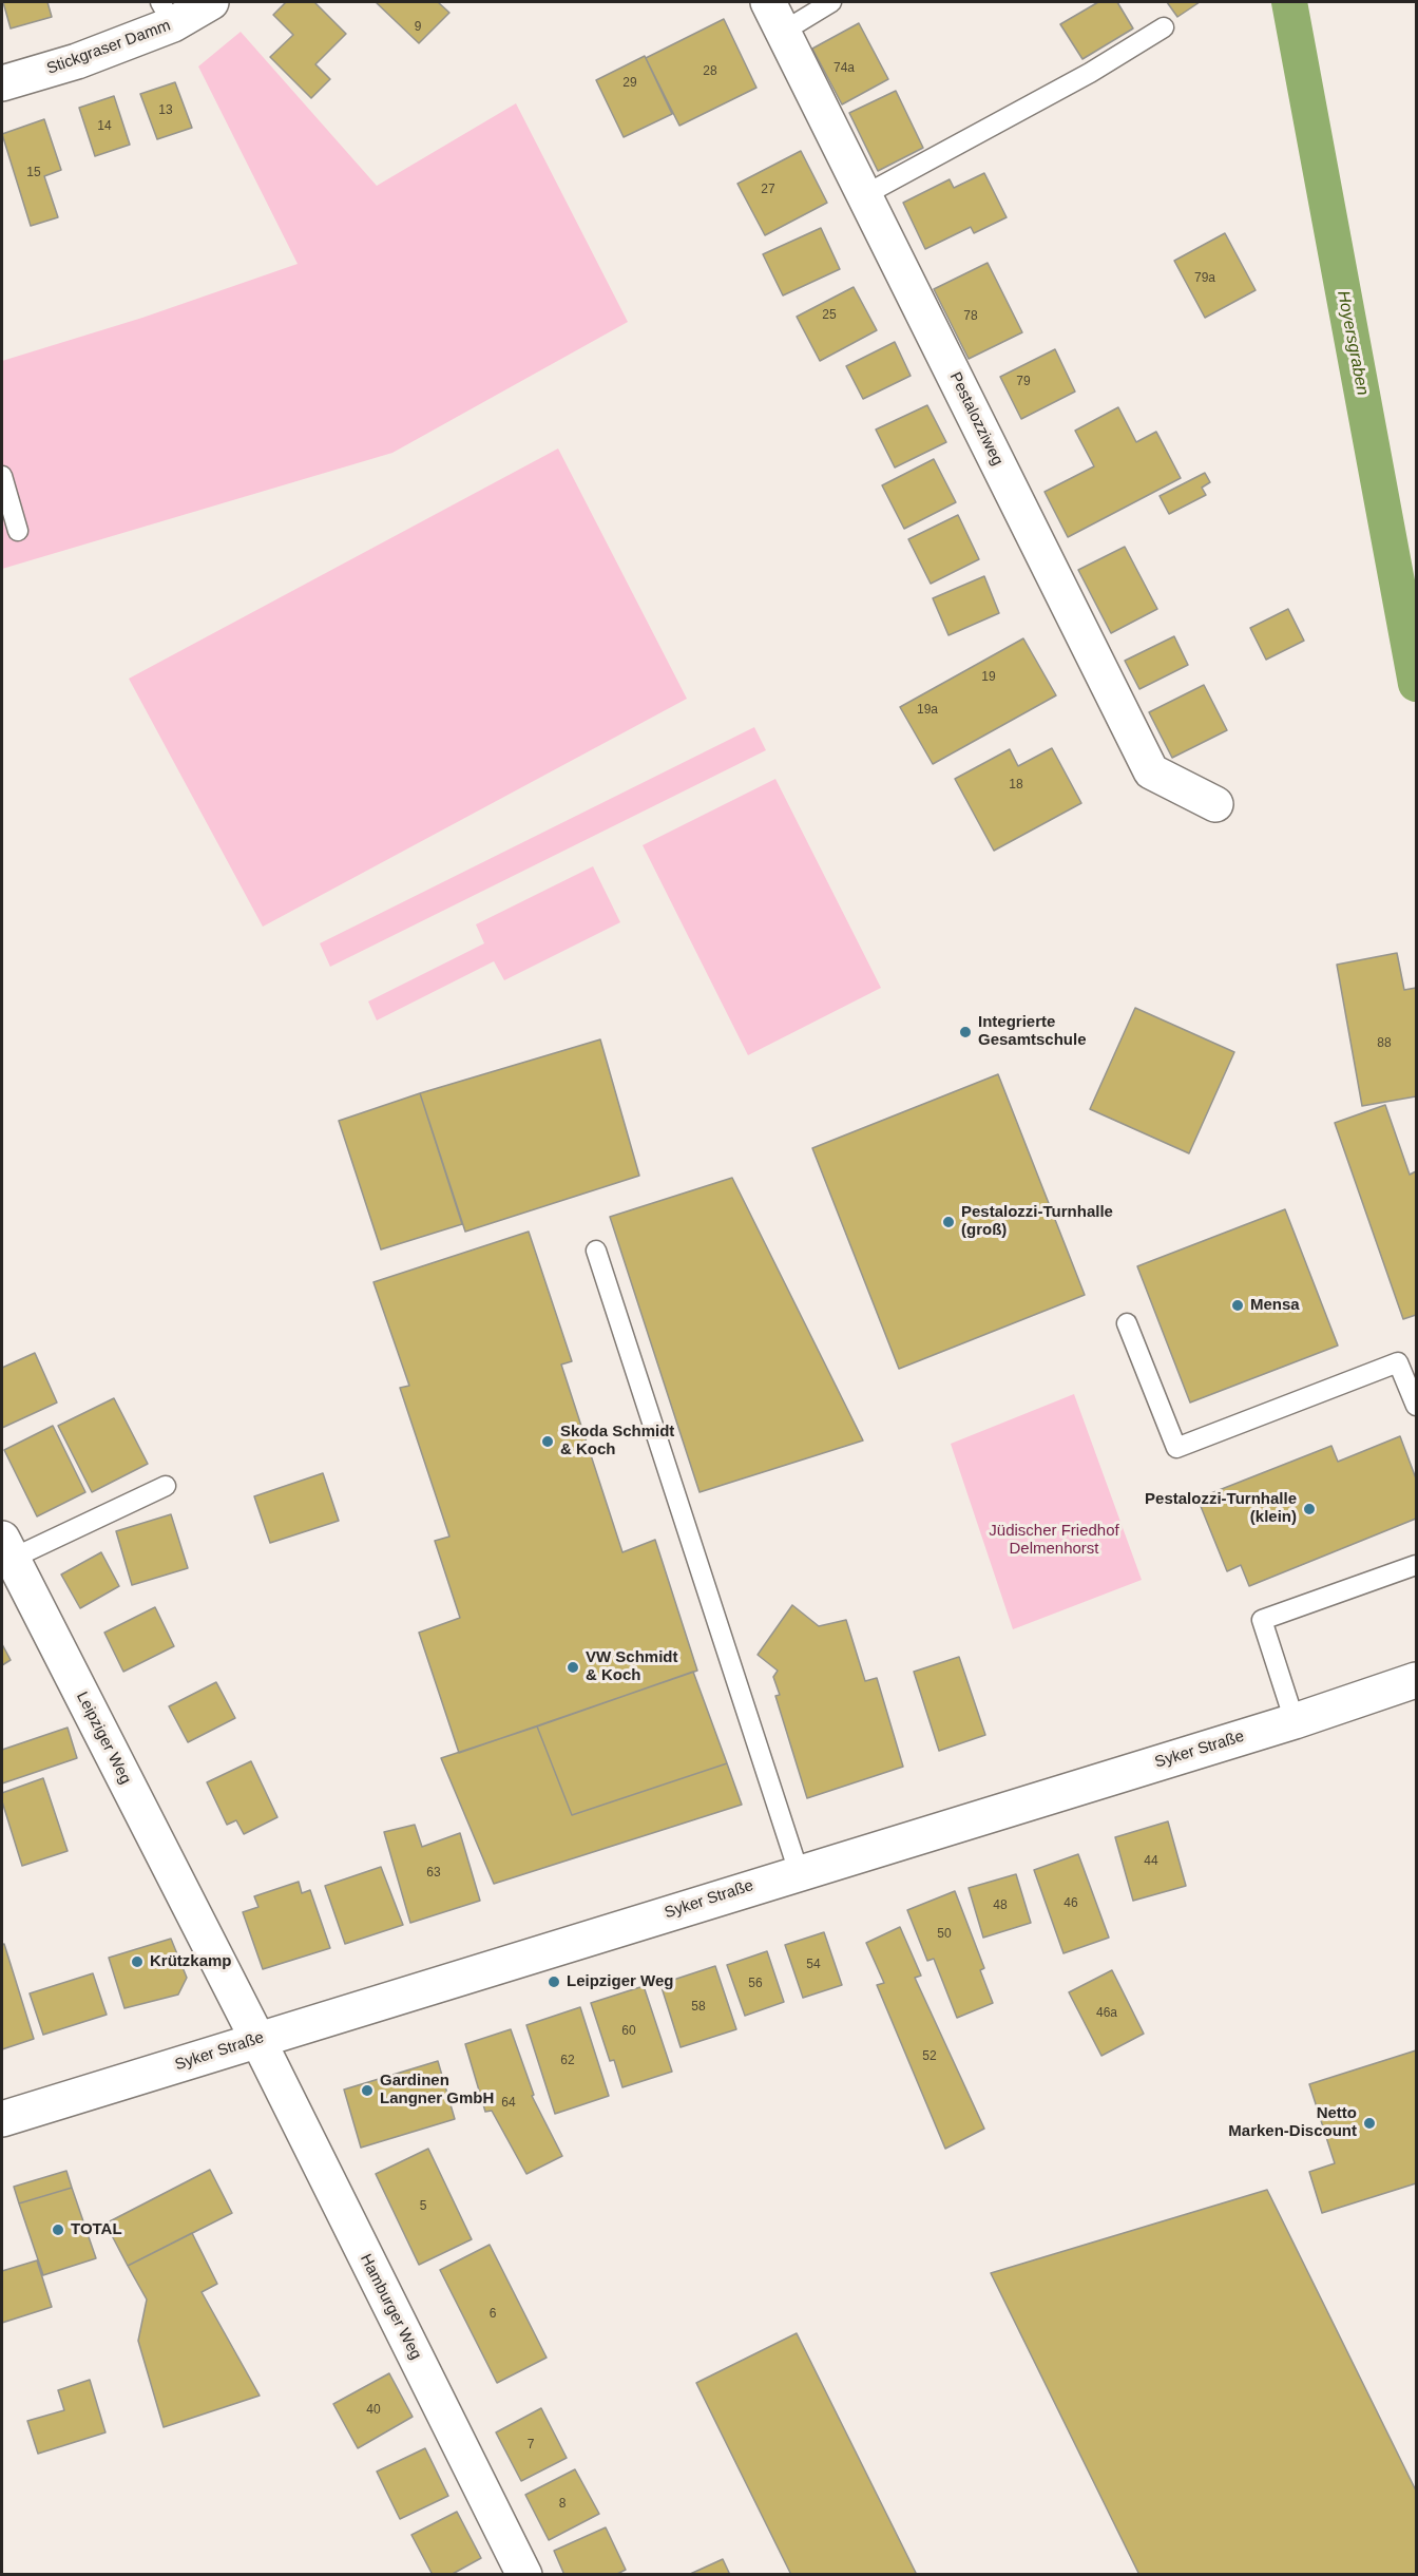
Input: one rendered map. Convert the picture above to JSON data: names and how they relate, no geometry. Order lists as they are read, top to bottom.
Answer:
{
  "streets": {
    "street": [
      "Stickgraser Damm",
      "Pestalozziweg",
      "Leipziger Weg",
      "Syker Straße",
      "Hamburger Weg"
    ]
  },
  "crossings": [
    ["Leipziger Weg", "Syker Straße"],
    ["Leipziger Weg", "Hamburger Weg"],
    ["Syker Straße", "Hamburger Weg"]
  ],
  "water": ["Hoyersgraben"],
  "parks": ["Jüdischer Friedhof Delmenhorst"],
  "places": [
    "Integrierte Gesamtschule",
    "Pestalozzi-Turnhalle (groß)",
    "Mensa",
    "Skoda Schmidt & Koch",
    "Pestalozzi-Turnhalle (klein)",
    "VW Schmidt & Koch",
    "Krützkamp",
    "Leipziger Weg",
    "Gardinen Langner GmbH",
    "Netto Marken-Discount",
    "TOTAL"
  ],
  "house_numbers": [
    "9",
    "74a",
    "28",
    "29",
    "13",
    "14",
    "15",
    "27",
    "79a",
    "25",
    "78",
    "79",
    "19",
    "19a",
    "18",
    "88",
    "44",
    "63",
    "46",
    "48",
    "50",
    "54",
    "56",
    "58",
    "46a",
    "60",
    "52",
    "62",
    "64",
    "5",
    "6",
    "40",
    "7",
    "8"
  ]
}
